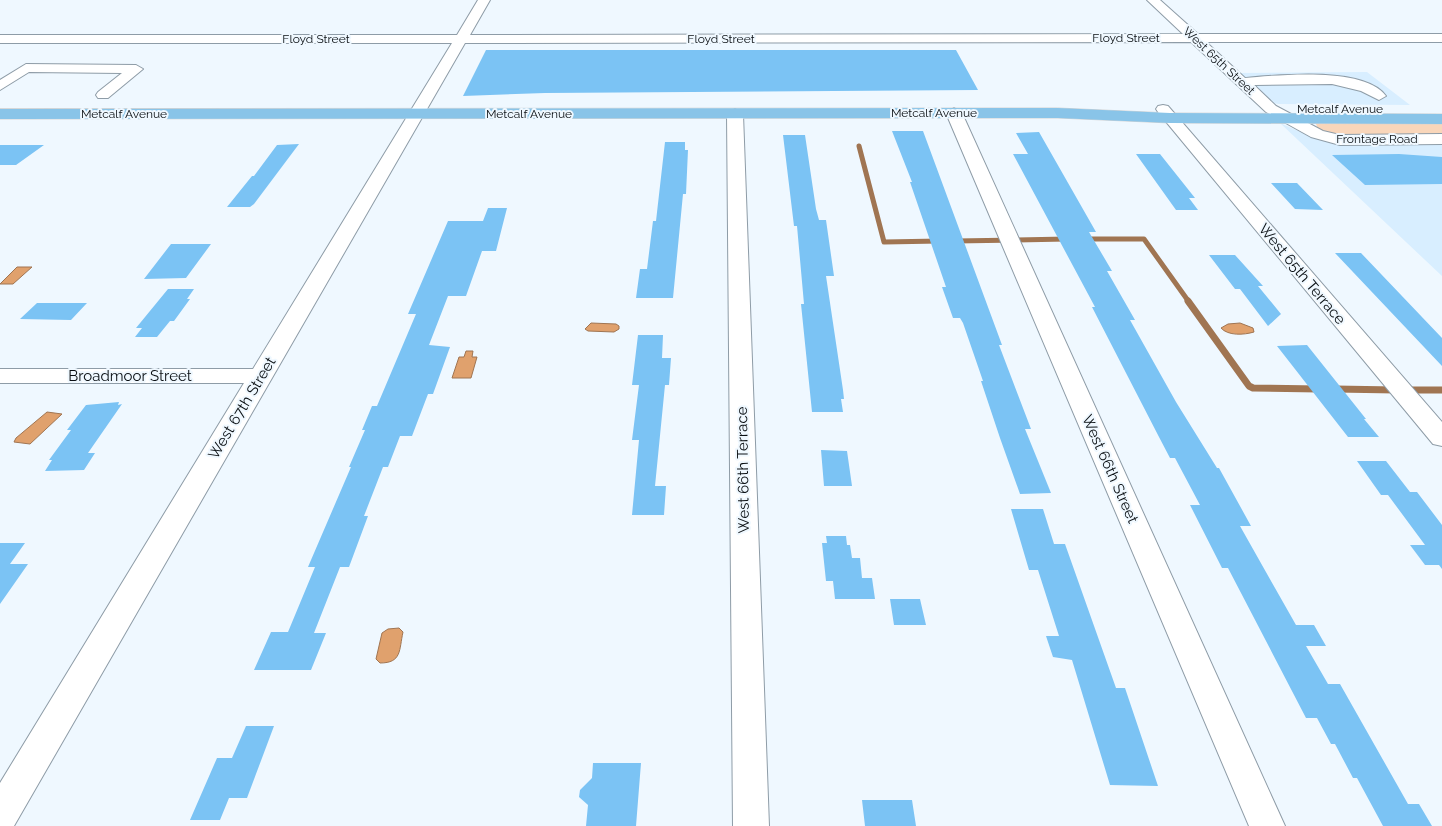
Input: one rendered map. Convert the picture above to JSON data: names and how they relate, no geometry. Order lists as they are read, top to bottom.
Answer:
{
  "streets": {
    "main road": ["Metcalf Avenue"],
    "street": [
      "Floyd Street",
      "West 65th Street",
      "Frontage Road",
      "West 65th Terrace",
      "Broadmoor Street",
      "West 67th Street",
      "West 66th Street",
      "West 66th Terrace"
    ]
  },
  "crossings": [
    ["Floyd Street", "West 65th Street"],
    ["Floyd Street", "West 67th Street"],
    ["West 65th Street", "Metcalf Avenue"],
    ["West 65th Street", "Frontage Road"],
    ["Metcalf Avenue", "Frontage Road"],
    ["Metcalf Avenue", "West 65th Terrace"],
    ["Metcalf Avenue", "West 67th Street"],
    ["Metcalf Avenue", "West 66th Street"],
    ["Metcalf Avenue", "West 66th Terrace"],
    ["Broadmoor Street", "West 67th Street"]
  ]
}
